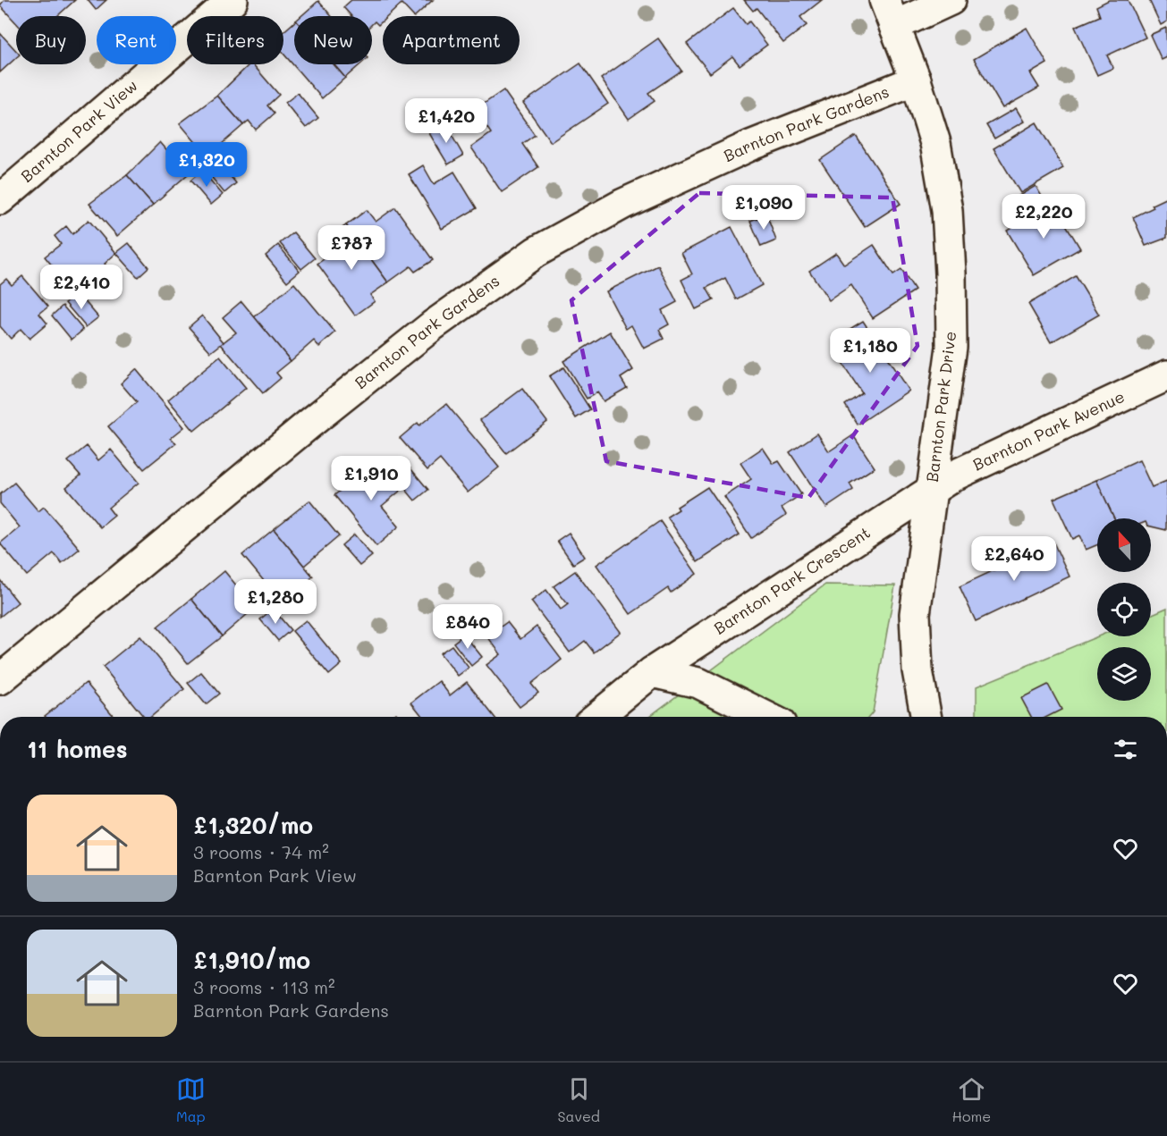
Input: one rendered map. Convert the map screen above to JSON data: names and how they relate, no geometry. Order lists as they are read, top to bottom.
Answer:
{
  "streets": {
    "street": [
      "Barnton Park Gardens",
      "Barnton Park View",
      "Barnton Park Drive",
      "Barnton Park Avenue",
      "Barnton Park Crescent"
    ]
  },
  "crossings": [
    ["Barnton Park Gardens", "Barnton Park Drive"],
    ["Barnton Park Drive", "Barnton Park Avenue"],
    ["Barnton Park Drive", "Barnton Park Crescent"],
    ["Barnton Park Avenue", "Barnton Park Crescent"]
  ],
  "north": "top",
  "page": {
    "chip": [
      "Buy",
      "Rent",
      "Filters",
      "New",
      "Apartment"
    ],
    "price": [
      "£1,420",
      "£1,320",
      "£1,090",
      "£2,220",
      "£787",
      "£2,410",
      "£1,180",
      "£1,910",
      "£2,640",
      "£1,280",
      "£840"
    ],
    "heading": "11 homes",
    "list": [
      {
        "name": "£1,320/mo",
        "note": "3 rooms · 74 m² · Barnton Park View"
      },
      {
        "name": "£1,910/mo",
        "note": "3 rooms · 113 m² · Barnton Park Gardens"
      }
    ],
    "tabs": ["Map", "Saved", "Home"]
  }
}
